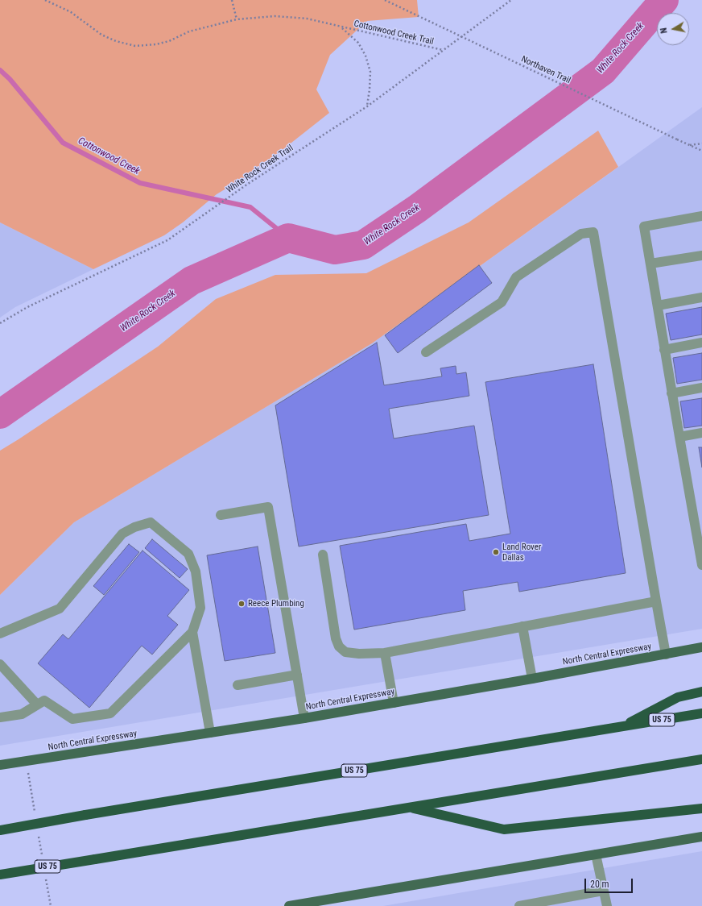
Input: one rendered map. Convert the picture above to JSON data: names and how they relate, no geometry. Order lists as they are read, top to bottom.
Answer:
{
  "streets": {
    "highway": ["US 75"],
    "main road": ["North Central Expressway"],
    "path": ["Cottonwood Creek Trail", "Northaven Trail", "White Rock Creek Trail"]
  },
  "crossings": [
    ["Cottonwood Creek Trail", "White Rock Creek Trail"]
  ],
  "water": ["White Rock Creek", "Cottonwood Creek"],
  "places": ["Land Rover Dallas", "Reece Plumbing"],
  "scale_bar": "20 m",
  "north": "left"
}
